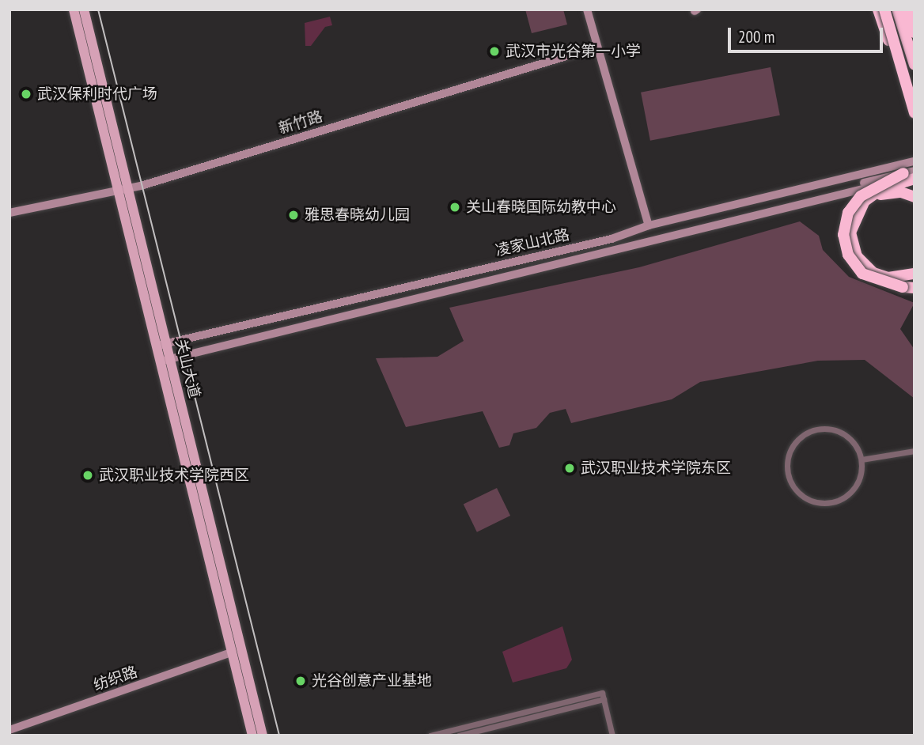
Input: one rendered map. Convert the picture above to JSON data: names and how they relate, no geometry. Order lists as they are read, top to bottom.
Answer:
{
  "streets": {
    "main road": [
      "新竹路",
      "凌家山北路",
      "关山大道",
      "纺织路"
    ]
  },
  "crossings": [
    ["新竹路", "关山大道"],
    ["凌家山北路", "关山大道"],
    ["关山大道", "纺织路"]
  ],
  "places": [
    "武汉市光谷第一小学",
    "武汉保利时代广场",
    "关山春晓国际幼教中心",
    "雅思春晓幼儿园",
    "武汉职业技术学院东区",
    "武汉职业技术学院西区",
    "光谷创意产业基地"
  ],
  "scale_bar": "200 m"
}
